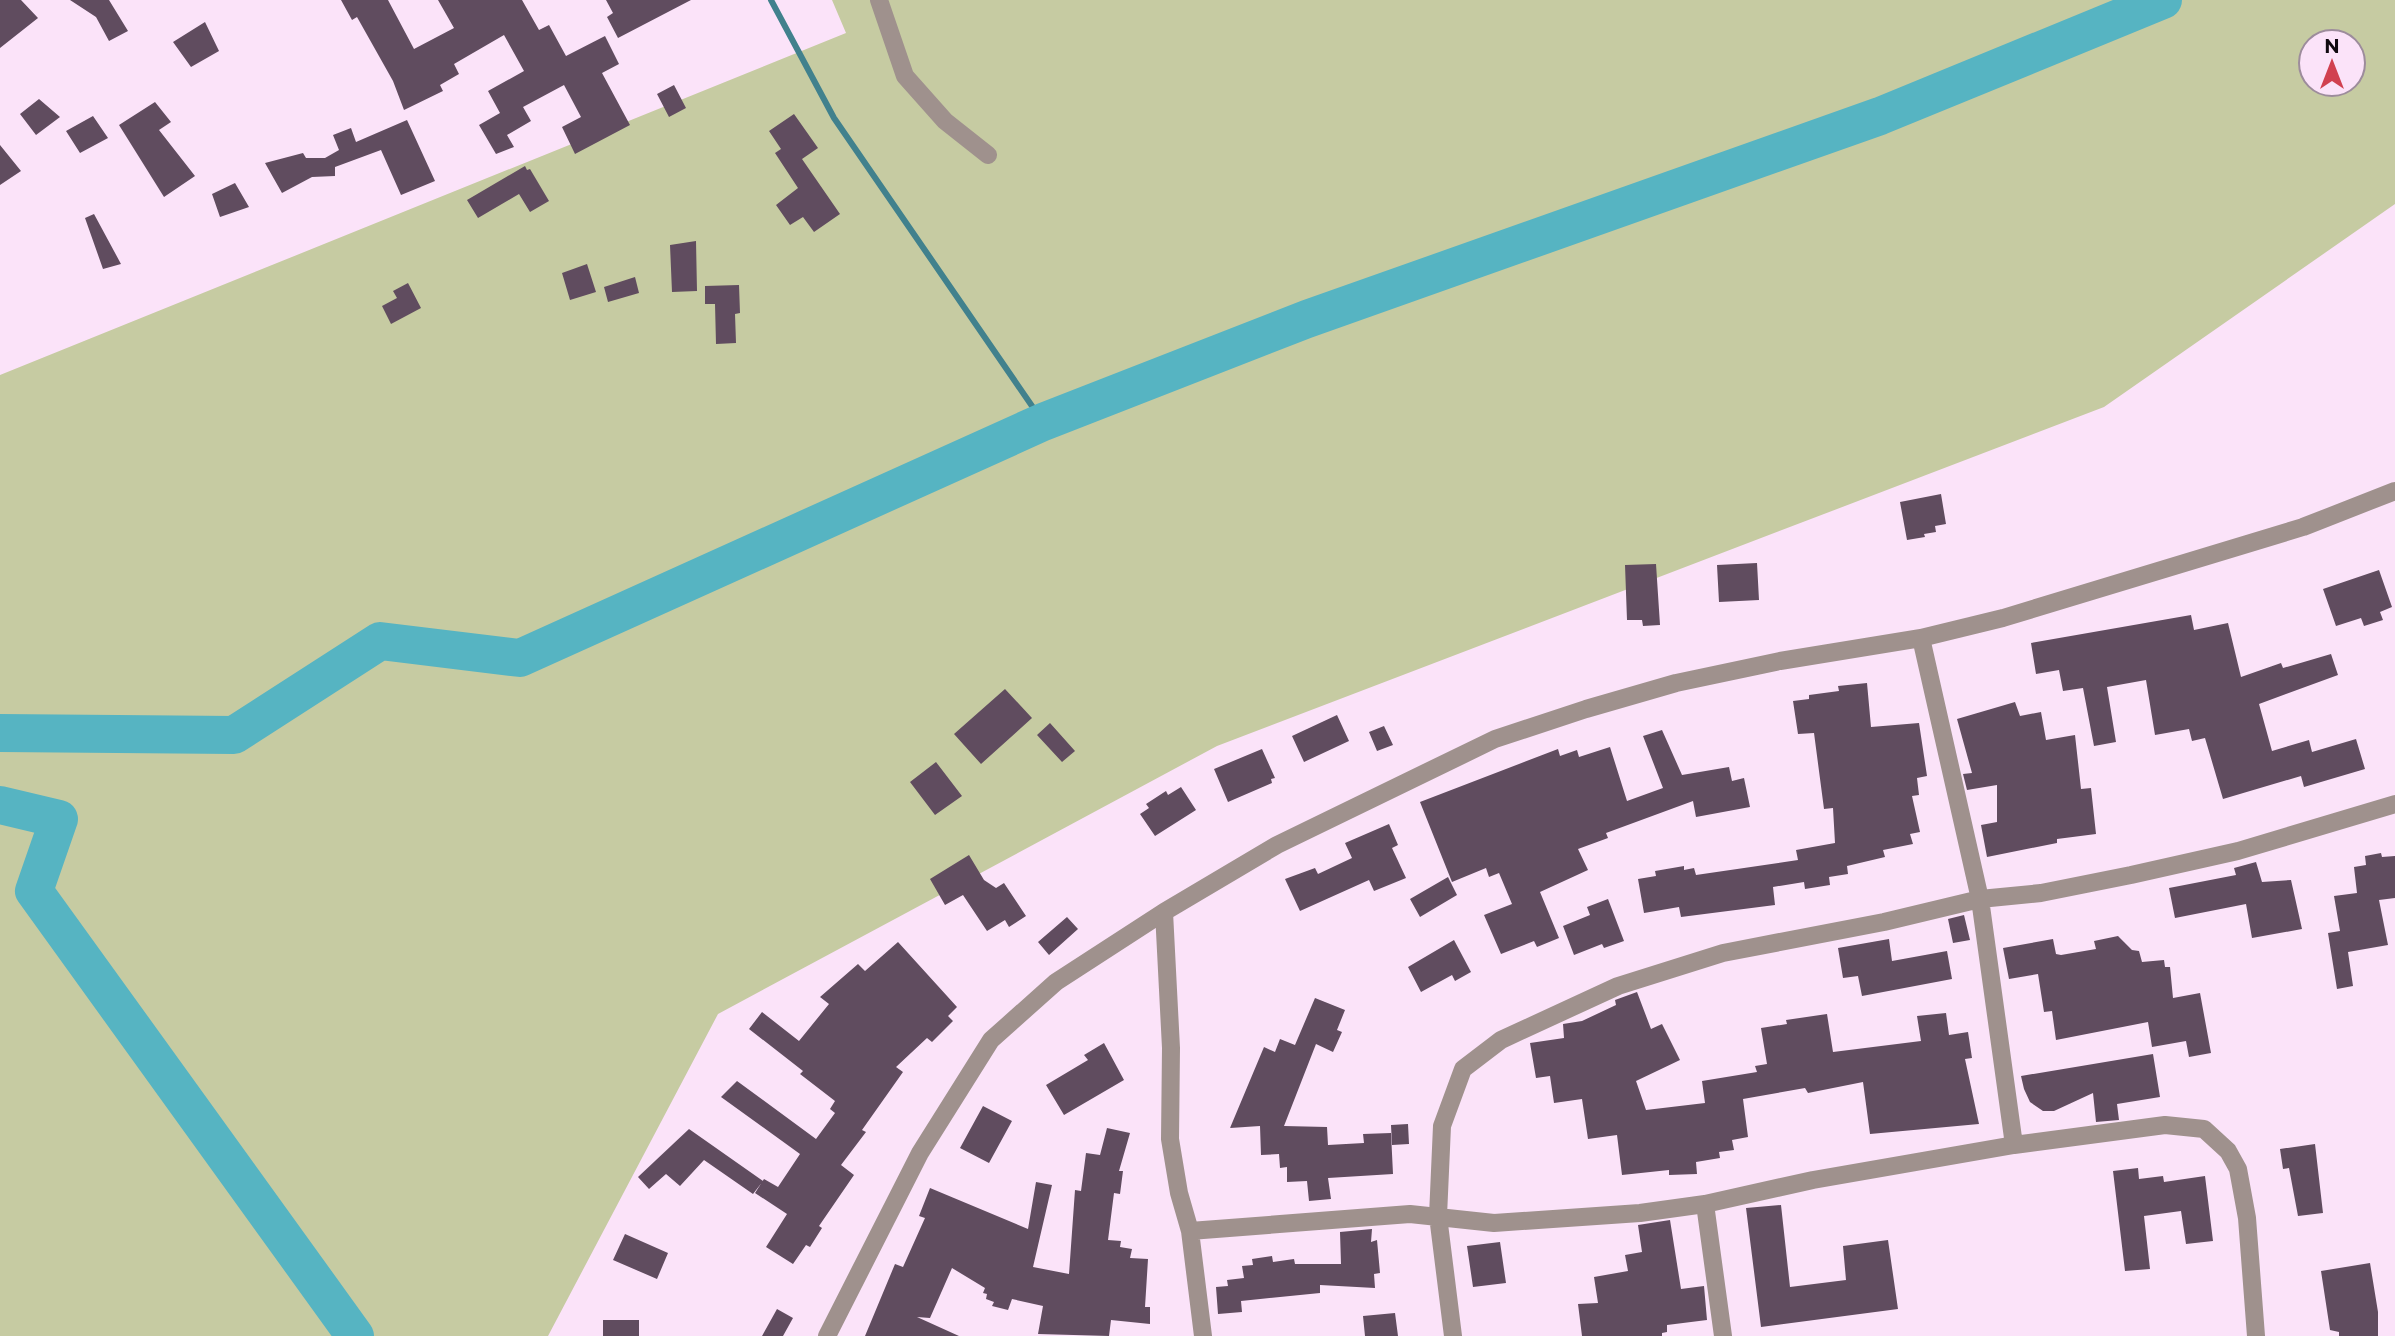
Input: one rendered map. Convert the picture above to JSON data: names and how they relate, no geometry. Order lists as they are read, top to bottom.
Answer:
{
  "north": "top"
}
